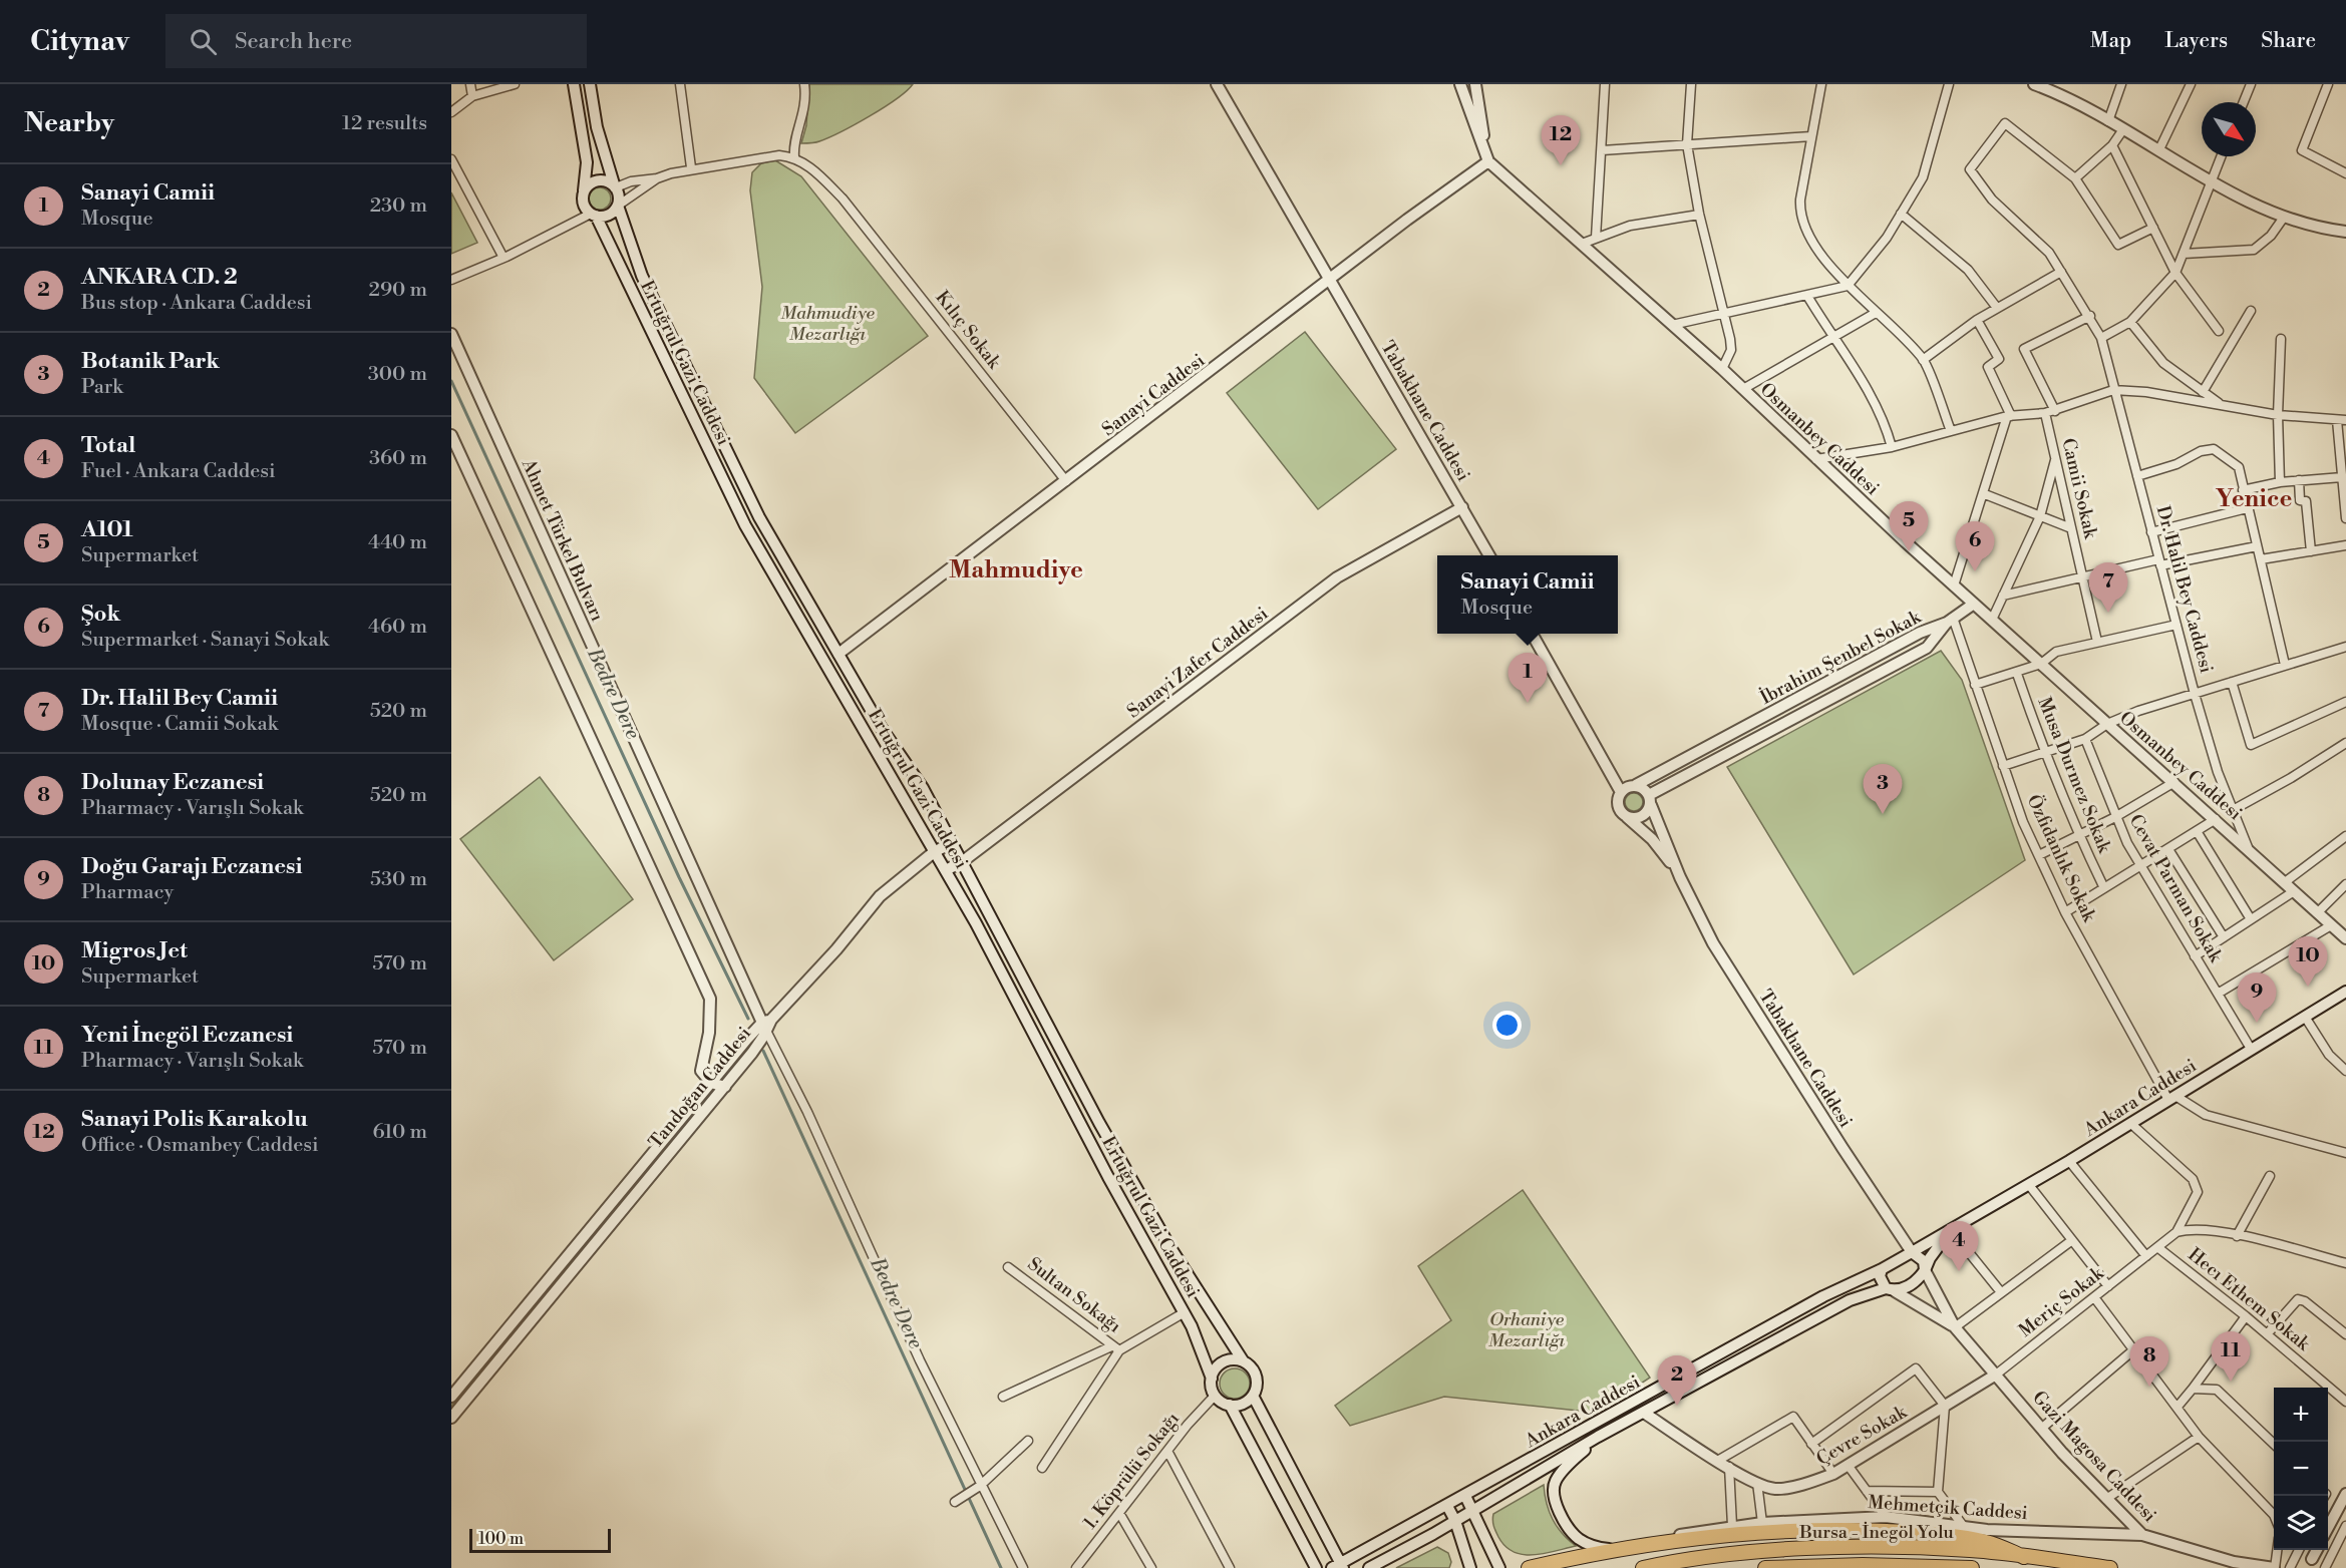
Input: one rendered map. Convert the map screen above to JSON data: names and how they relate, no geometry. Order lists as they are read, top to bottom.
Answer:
{
  "streets": {
    "highway": ["Bursa - İnegöl Yolu"],
    "street": [
      "Kılıç Sokak",
      "Ertuğrul Gazi Caddesi",
      "Sanayi Caddesi",
      "Tabakhane Caddesi",
      "Osmanbey Caddesi",
      "Camii Sokak",
      "Ahmet Türkel Bulvarı",
      "Dr. Halil Bey Caddesi",
      "İbrahim Şenbel Sokak",
      "Sanayi Zafer Caddesi",
      "Musa Durmez Sokak",
      "Özfidanlık Sokak",
      "Cevat Parman Sokak",
      "Tandoğan Caddesi",
      "Ankara Caddesi",
      "Sultan Sokağı",
      "Hecı Ethem Sokak",
      "Meriç Sokak",
      "Çevre Sokak",
      "Gazi Magosa Caddesi",
      "1. Köprülü Sokağı",
      "Mehmetçik Caddesi"
    ]
  },
  "crossings": [
    ["Kılıç Sokak", "Sanayi Caddesi"],
    ["Ertuğrul Gazi Caddesi", "Sanayi Caddesi"],
    ["Ertuğrul Gazi Caddesi", "Sanayi Zafer Caddesi"],
    ["Ertuğrul Gazi Caddesi", "1. Köprülü Sokağı"],
    ["Sanayi Caddesi", "Tabakhane Caddesi"],
    ["Sanayi Caddesi", "Osmanbey Caddesi"],
    ["Tabakhane Caddesi", "Sanayi Zafer Caddesi"],
    ["Tabakhane Caddesi", "Ankara Caddesi"],
    ["Tabakhane Caddesi", "Gazi Magosa Caddesi"],
    ["Osmanbey Caddesi", "Dr. Halil Bey Caddesi"],
    ["Ahmet Türkel Bulvarı", "Tandoğan Caddesi"],
    ["İbrahim Şenbel Sokak", "Özfidanlık Sokak"],
    ["Özfidanlık Sokak", "Ankara Caddesi"],
    ["Cevat Parman Sokak", "Ankara Caddesi"],
    ["Ankara Caddesi", "Çevre Sokak"],
    ["Ankara Caddesi", "Mehmetçik Caddesi"],
    ["Hecı Ethem Sokak", "Meriç Sokak"],
    ["Meriç Sokak", "Çevre Sokak"],
    ["Meriç Sokak", "Gazi Magosa Caddesi"],
    ["Çevre Sokak", "Gazi Magosa Caddesi"],
    ["Çevre Sokak", "Mehmetçik Caddesi"],
    ["Gazi Magosa Caddesi", "Mehmetçik Caddesi"]
  ],
  "districts": ["Yenice", "Mahmudiye"],
  "water": ["Bedre Dere"],
  "parks": ["Mahmudiye Mezarlığı", "Orhaniye Mezarlığı"],
  "scale_bar": "100 m",
  "north": "bottom right",
  "page": {
    "header": "Citynav",
    "search": "Search here",
    "nav": ["Map", "Layers", "Share"],
    "heading": ["Nearby", "12 results"],
    "pins": [
      "12",
      "5",
      "6",
      "7",
      "1",
      "3",
      "10",
      "9",
      "4",
      "11",
      "8",
      "2"
    ],
    "list": [
      {
        "mark": "1",
        "name": "Sanayi Camii",
        "note": "Mosque",
        "value": "230 m"
      },
      {
        "mark": "2",
        "name": "ANKARA CD. 2",
        "note": "Bus stop · Ankara Caddesi",
        "value": "290 m"
      },
      {
        "mark": "3",
        "name": "Botanik Park",
        "note": "Park",
        "value": "300 m"
      },
      {
        "mark": "4",
        "name": "Total",
        "note": "Fuel · Ankara Caddesi",
        "value": "360 m"
      },
      {
        "mark": "5",
        "name": "A101",
        "note": "Supermarket",
        "value": "440 m"
      },
      {
        "mark": "6",
        "name": "Şok",
        "note": "Supermarket · Sanayi Sokak",
        "value": "460 m"
      },
      {
        "mark": "7",
        "name": "Dr. Halil Bey Camii",
        "note": "Mosque · Camii Sokak",
        "value": "520 m"
      },
      {
        "mark": "8",
        "name": "Dolunay Eczanesi",
        "note": "Pharmacy · Varışlı Sokak",
        "value": "520 m"
      },
      {
        "mark": "9",
        "name": "Doğu Garajı Eczanesi",
        "note": "Pharmacy",
        "value": "530 m"
      },
      {
        "mark": "10",
        "name": "Migros Jet",
        "note": "Supermarket",
        "value": "570 m"
      },
      {
        "mark": "11",
        "name": "Yeni İnegöl Eczanesi",
        "note": "Pharmacy · Varışlı Sokak",
        "value": "570 m"
      },
      {
        "mark": "12",
        "name": "Sanayi Polis Karakolu",
        "note": "Office · Osmanbey Caddesi",
        "value": "610 m"
      }
    ],
    "popup": ["Sanayi Camii", "Mosque"],
    "map_buttons": ["+", "−"],
    "scale": "100 m"
  }
}
